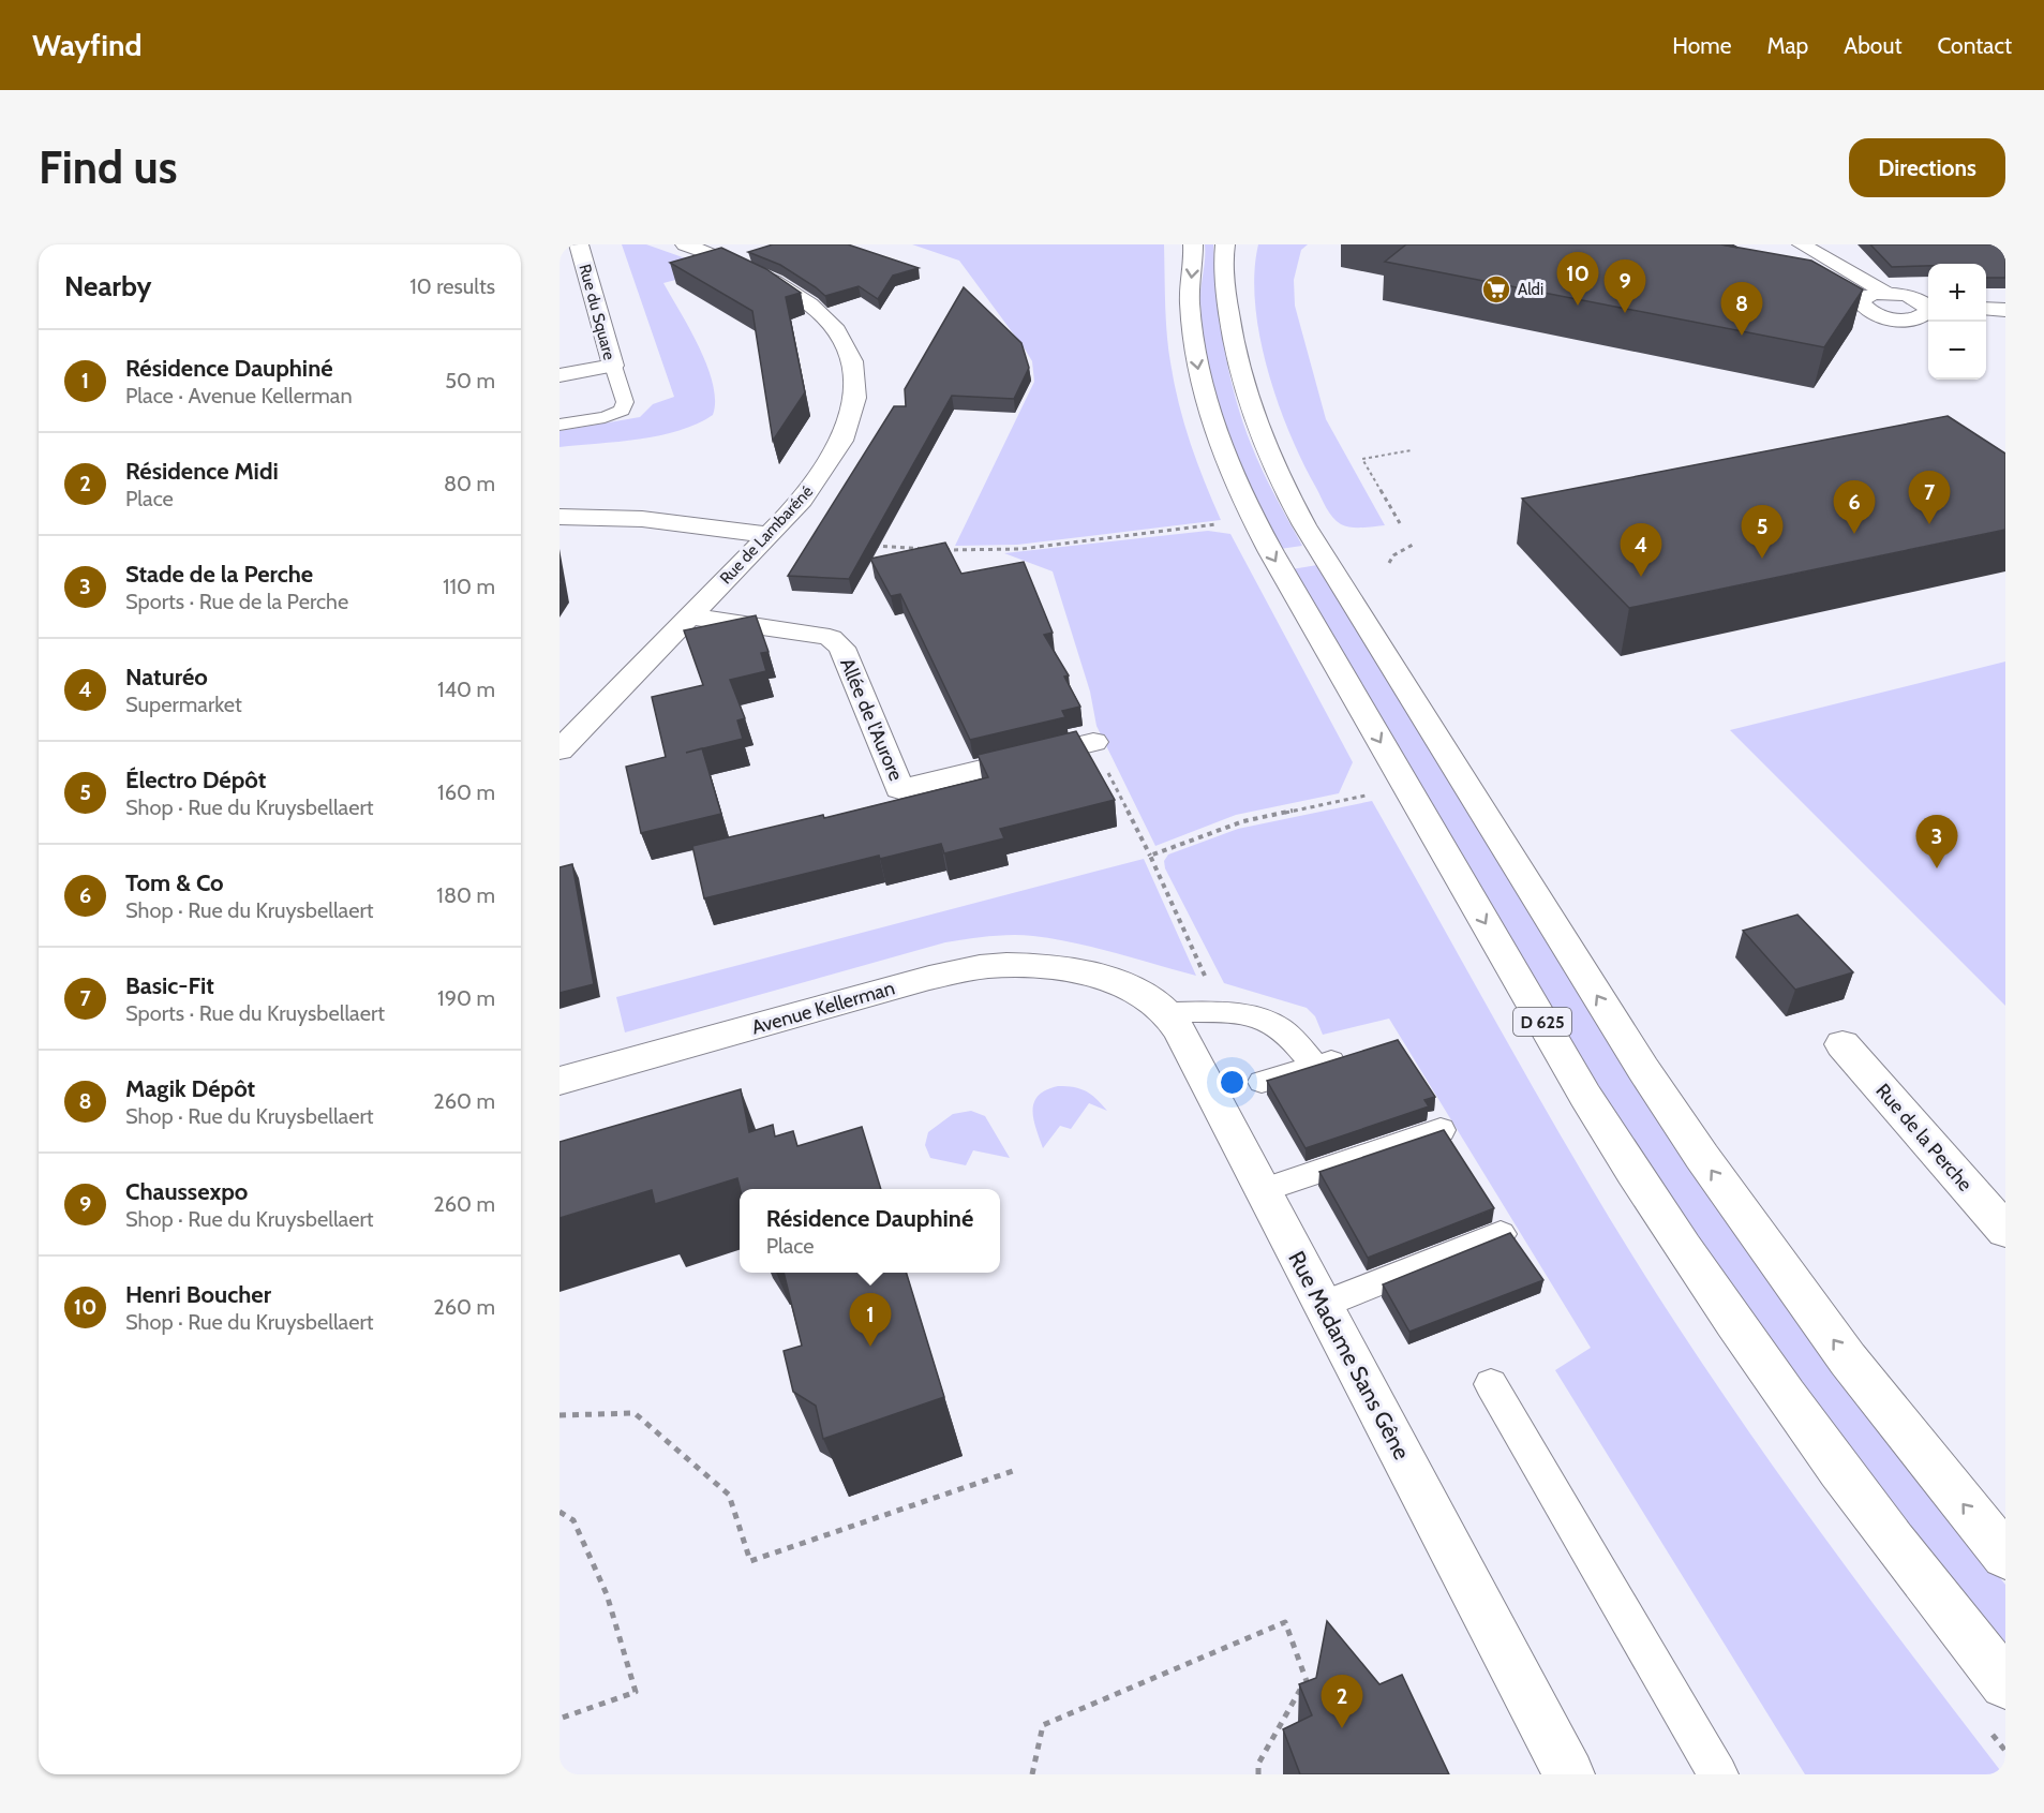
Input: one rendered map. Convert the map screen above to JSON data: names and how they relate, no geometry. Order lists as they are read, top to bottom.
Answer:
{
  "streets": {
    "street": [
      "Rue du Square",
      "Rue de Lambaréné",
      "Allée de l'Aurore",
      "Avenue Kellerman",
      "D 625",
      "Rue de la Perche",
      "Rue Madame Sans Gêne"
    ]
  },
  "crossings": [
    ["Rue de Lambaréné", "Allée de l'Aurore"],
    ["Avenue Kellerman", "Rue Madame Sans Gêne"]
  ],
  "places": {
    "supermarket": ["Aldi"]
  },
  "page": {
    "header": "Wayfind",
    "nav": [
      "Home",
      "Map",
      "About",
      "Contact"
    ],
    "buttons": "Directions",
    "title": "Find us",
    "heading": ["Nearby", "10 results"],
    "pins": [
      "10",
      "9",
      "8",
      "7",
      "6",
      "5",
      "4",
      "3",
      "1",
      "2"
    ],
    "map_buttons": ["+", "−"],
    "list": [
      {
        "mark": "1",
        "name": "Résidence Dauphiné",
        "note": "Place · Avenue Kellerman",
        "value": "50 m"
      },
      {
        "mark": "2",
        "name": "Résidence Midi",
        "note": "Place",
        "value": "80 m"
      },
      {
        "mark": "3",
        "name": "Stade de la Perche",
        "note": "Sports · Rue de la Perche",
        "value": "110 m"
      },
      {
        "mark": "4",
        "name": "Naturéo",
        "note": "Supermarket",
        "value": "140 m"
      },
      {
        "mark": "5",
        "name": "Électro Dépôt",
        "note": "Shop · Rue du Kruysbellaert",
        "value": "160 m"
      },
      {
        "mark": "6",
        "name": "Tom & Co",
        "note": "Shop · Rue du Kruysbellaert",
        "value": "180 m"
      },
      {
        "mark": "7",
        "name": "Basic-Fit",
        "note": "Sports · Rue du Kruysbellaert",
        "value": "190 m"
      },
      {
        "mark": "8",
        "name": "Magik Dépôt",
        "note": "Shop · Rue du Kruysbellaert",
        "value": "260 m"
      },
      {
        "mark": "9",
        "name": "Chaussexpo",
        "note": "Shop · Rue du Kruysbellaert",
        "value": "260 m"
      },
      {
        "mark": "10",
        "name": "Henri Boucher",
        "note": "Shop · Rue du Kruysbellaert",
        "value": "260 m"
      }
    ],
    "popup": ["Résidence Dauphiné", "Place"]
  }
}
